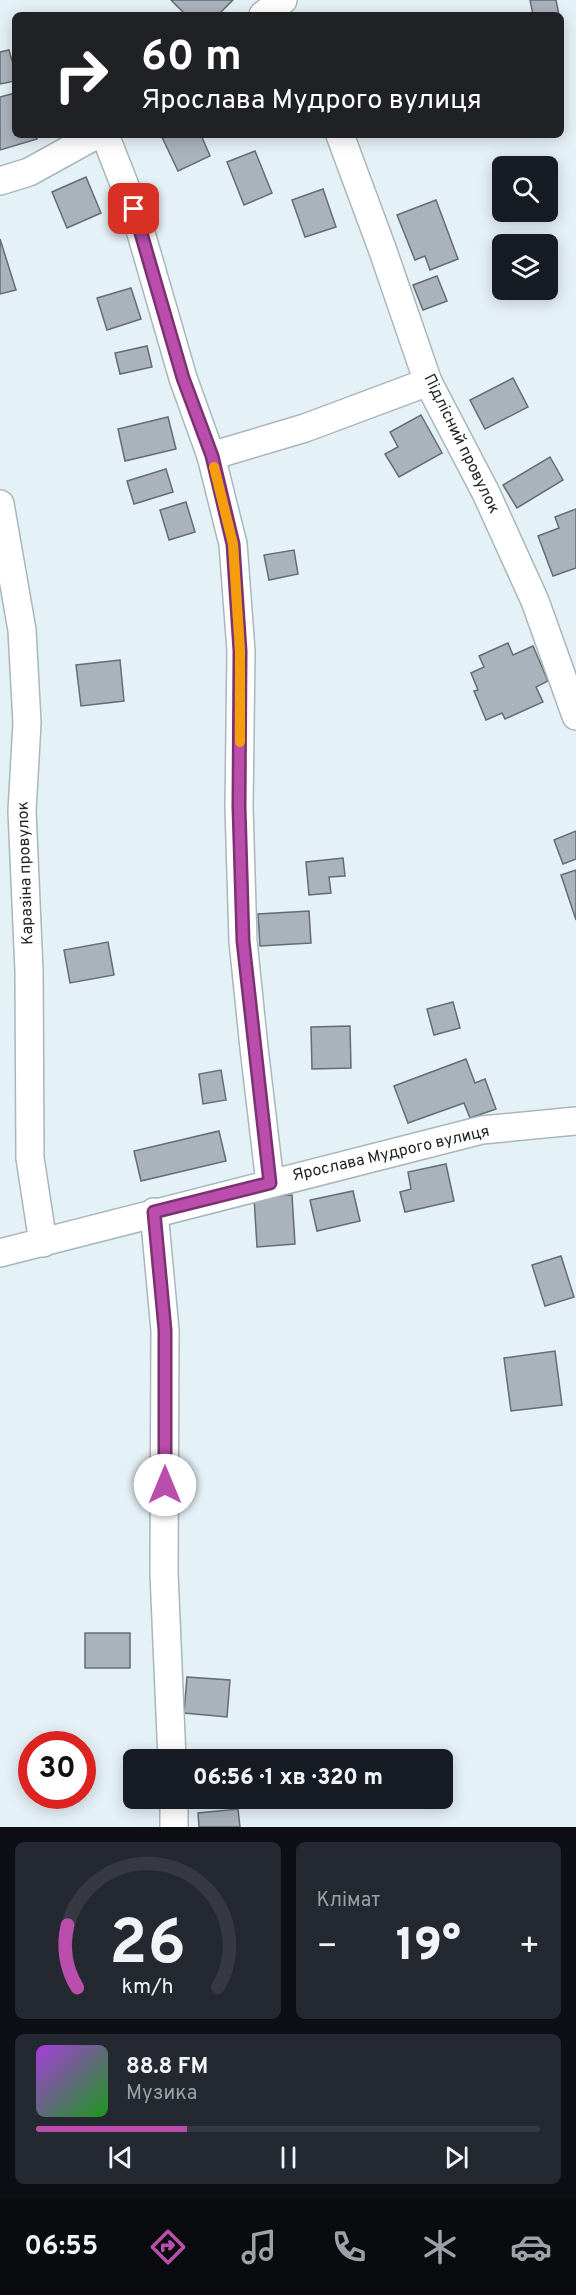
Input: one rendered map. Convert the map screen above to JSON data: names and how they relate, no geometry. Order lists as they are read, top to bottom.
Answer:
{
  "streets": {
    "street": ["Підлісний провулок", "Каразіна провулок", "Ярослава Мудрого вулиця"]
  },
  "crossings": [
    ["Каразіна провулок", "Ярослава Мудрого вулиця"]
  ],
  "page": {
    "turn": ["60 m", "Ярослава Мудрого вулиця"],
    "limit": "30",
    "trip": "06:56 · 1 хв · 320 m",
    "tile": "Клімат",
    "heat": ["−", "19°", "+"],
    "song": ["88.8 FM", "Музика"],
    "tabs": "06:55",
    "gauge": ["26", "km/h"]
  }
}
